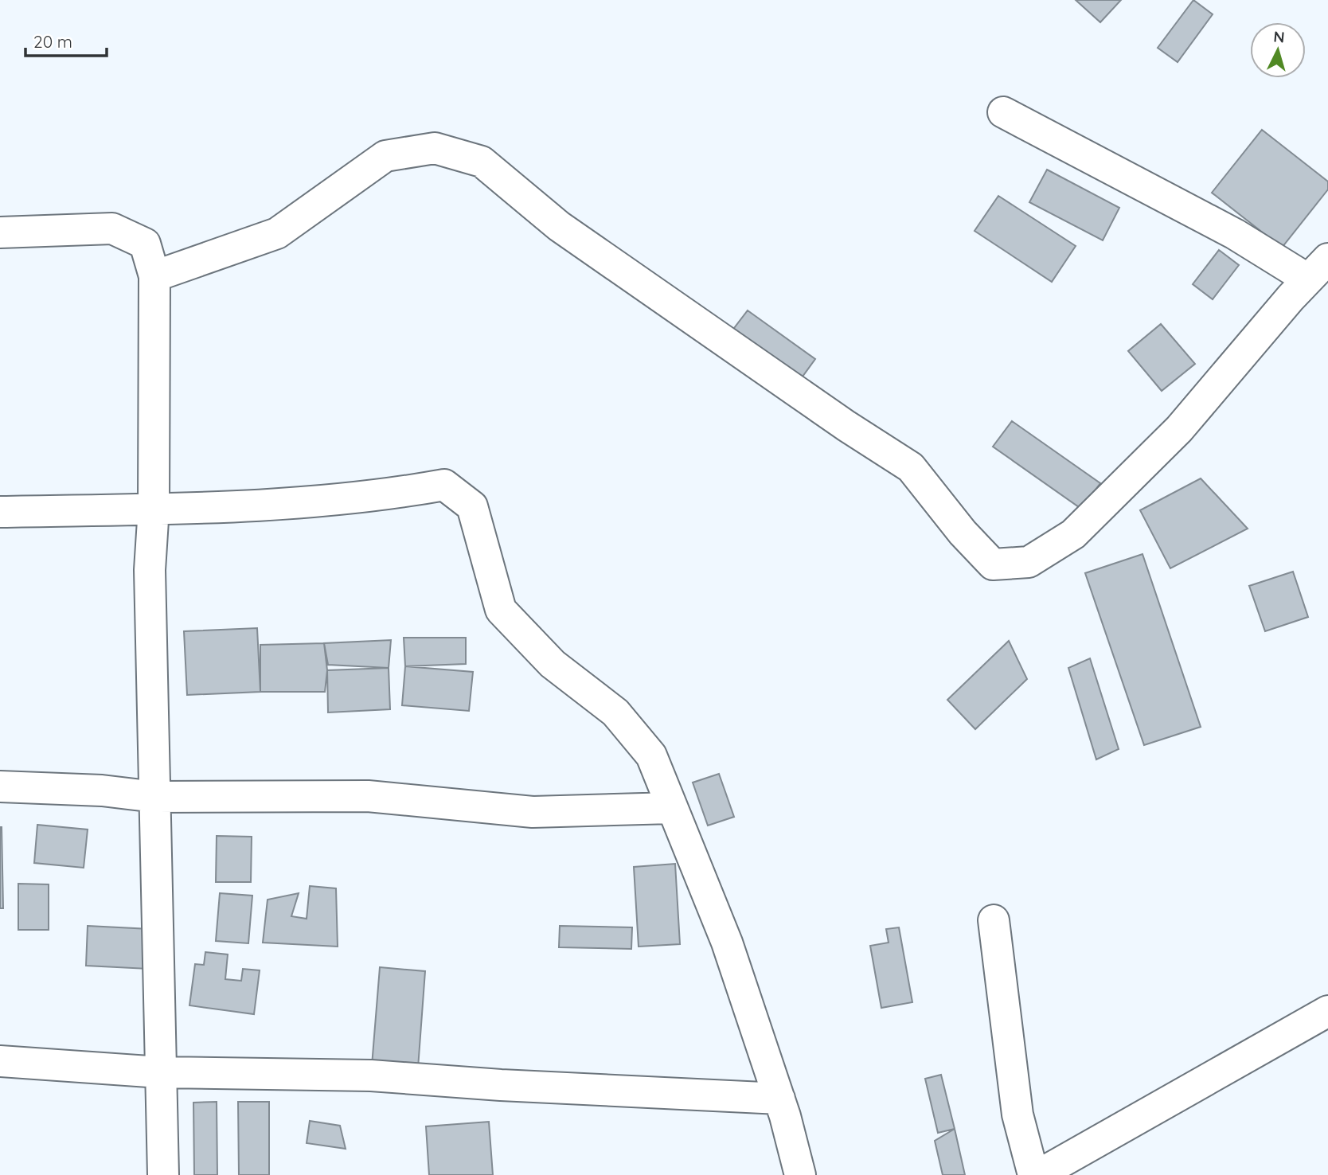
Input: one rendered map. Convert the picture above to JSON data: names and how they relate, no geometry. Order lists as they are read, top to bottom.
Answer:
{
  "scale_bar": "20 m",
  "north": "top"
}
